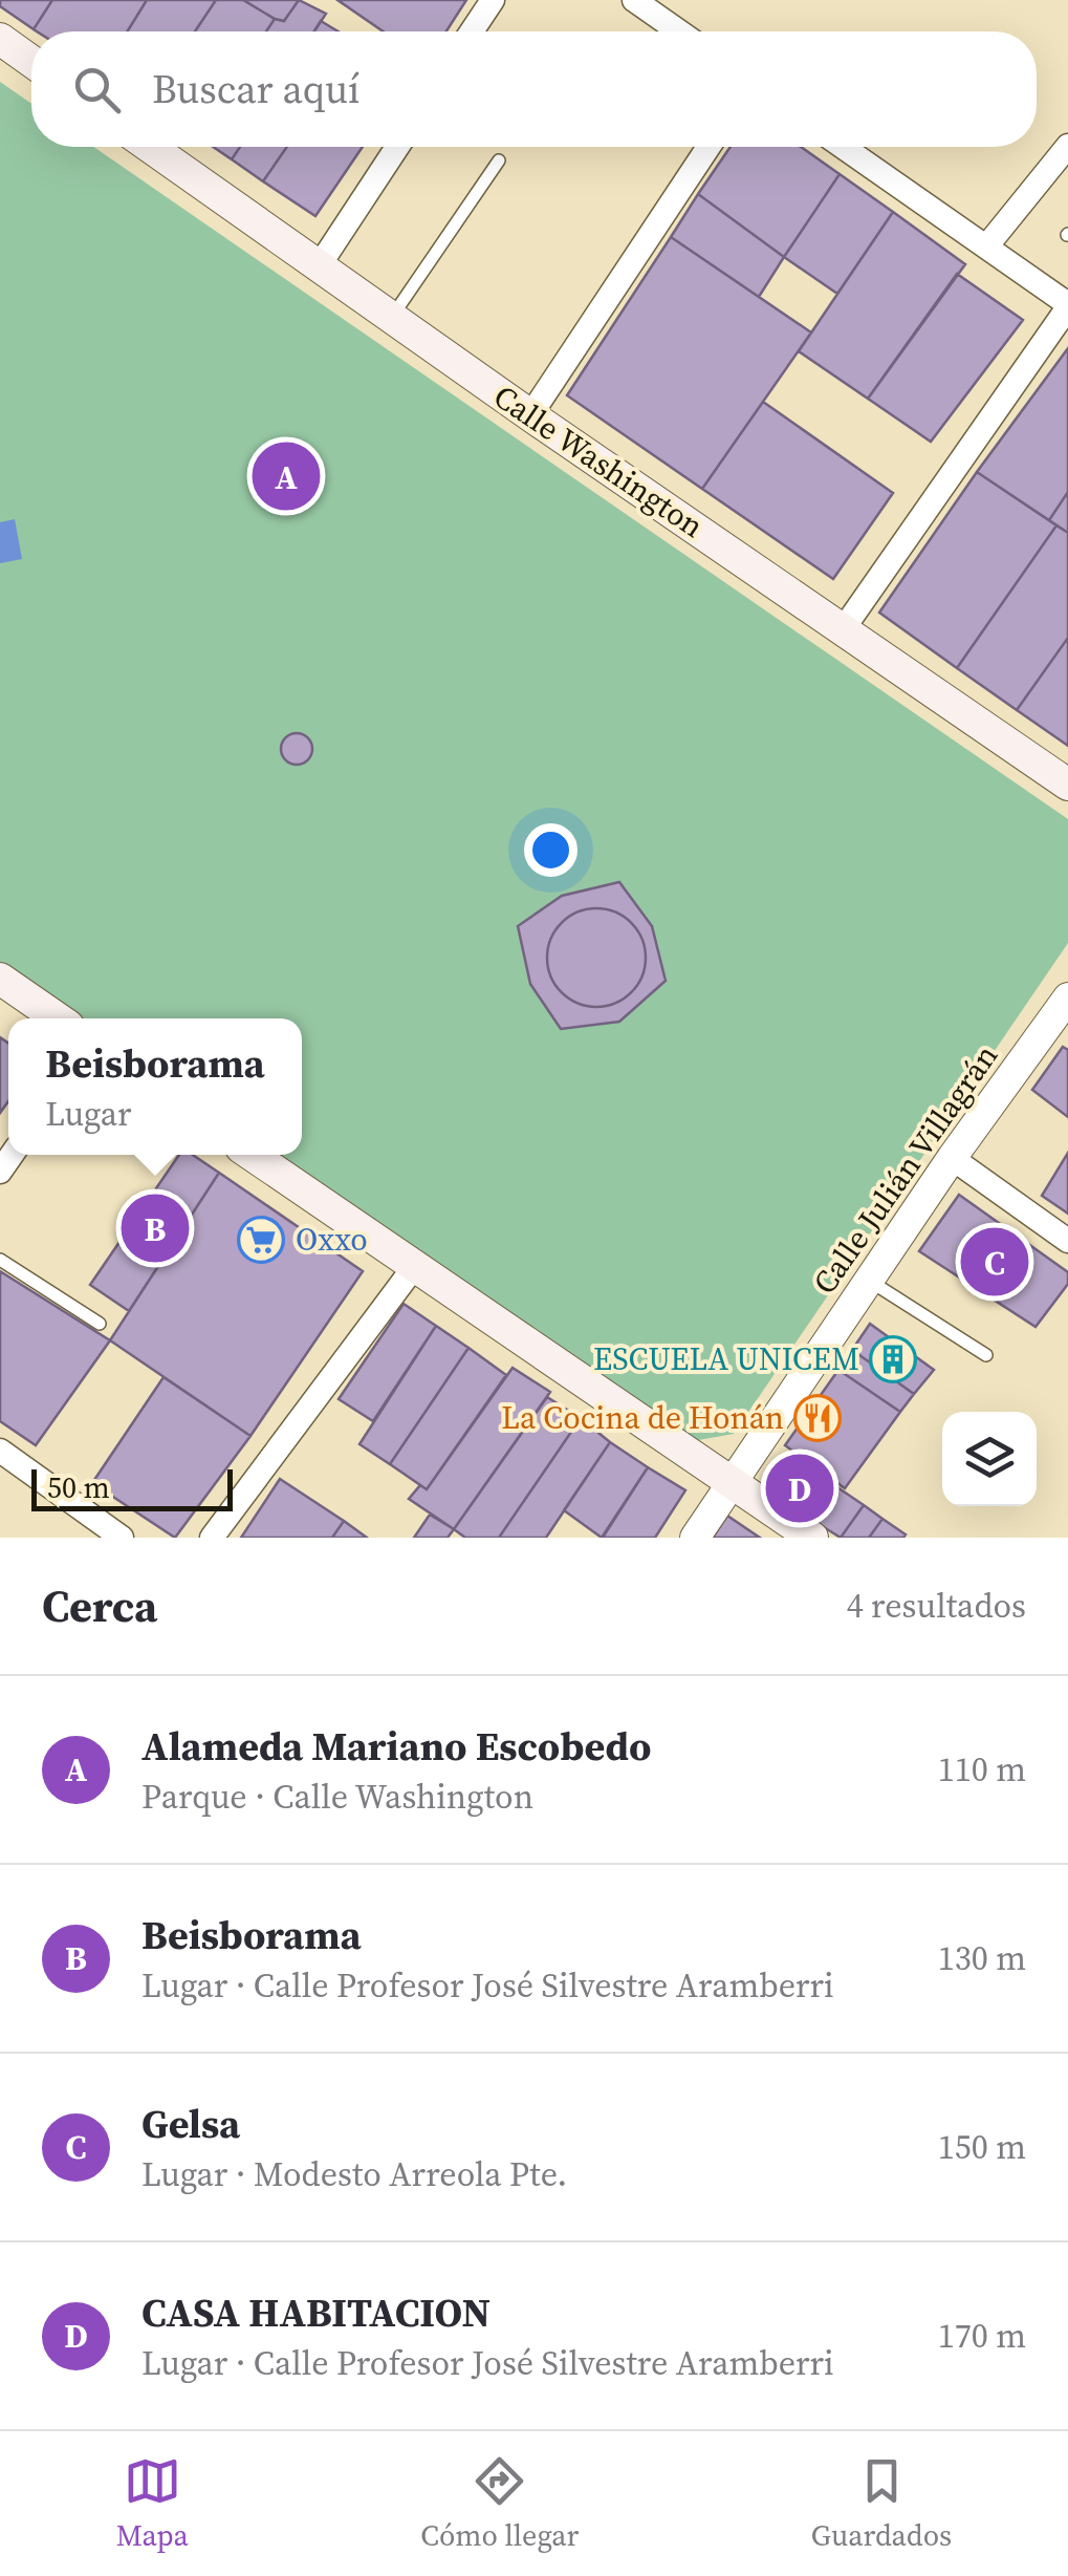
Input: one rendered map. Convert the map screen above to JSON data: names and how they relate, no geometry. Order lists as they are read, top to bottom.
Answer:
{
  "streets": {
    "main road": ["Calle Washington"],
    "street": ["Calle Julián Villagrán"]
  },
  "places": {
    "supermarket": ["Oxxo"],
    "building": ["ESCUELA UNICEM"],
    "restaurant": ["La Cocina de Honán"]
  },
  "scale_bar": "50 m",
  "page": {
    "search": "Buscar aquí",
    "pins": [
      "A",
      "B",
      "C",
      "D"
    ],
    "popup": ["Beisborama", "Lugar"],
    "scale": "50 m",
    "heading": ["Cerca", "4 resultados"],
    "list": [
      {
        "mark": "A",
        "name": "Alameda Mariano Escobedo",
        "note": "Parque · Calle Washington",
        "value": "110 m"
      },
      {
        "mark": "B",
        "name": "Beisborama",
        "note": "Lugar · Calle Profesor José Silvestre Aramberri",
        "value": "130 m"
      },
      {
        "mark": "C",
        "name": "Gelsa",
        "note": "Lugar · Modesto Arreola Pte.",
        "value": "150 m"
      },
      {
        "mark": "D",
        "name": "CASA HABITACION",
        "note": "Lugar · Calle Profesor José Silvestre Aramberri",
        "value": "170 m"
      }
    ],
    "nav": ["Mapa", "Cómo llegar", "Guardados"]
  }
}
